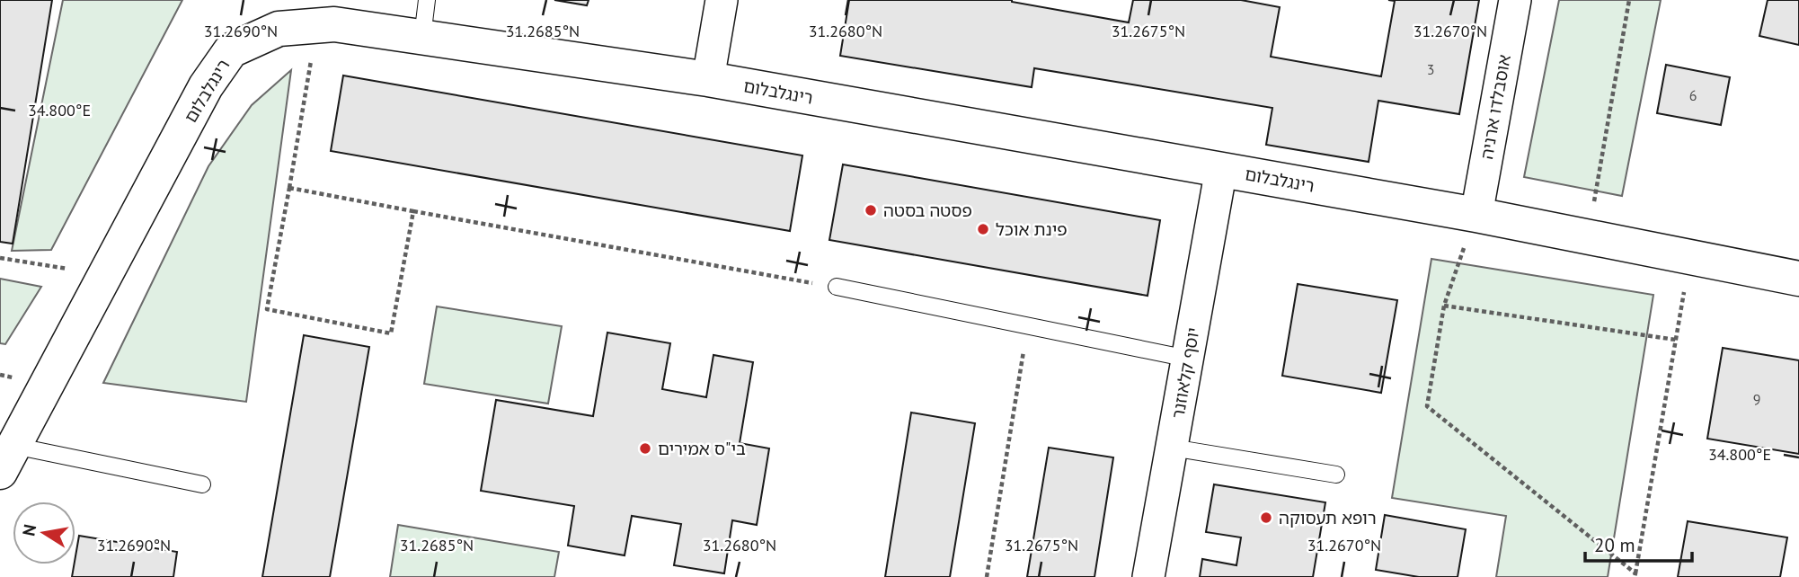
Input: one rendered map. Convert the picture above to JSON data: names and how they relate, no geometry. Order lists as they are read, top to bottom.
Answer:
{
  "streets": {
    "street": ["רינגלבלום", "אוסבלדו ארניה", "יוסף קלאוזנר"]
  },
  "crossings": [
    ["רינגלבלום", "אוסבלדו ארניה"],
    ["רינגלבלום", "יוסף קלאוזנר"]
  ],
  "places": [
    "פסטה בסטה",
    "פינת אוכל",
    "בי\"ס אמירים",
    "רופא תעסוקה"
  ],
  "house_numbers": ["3", "6", "9"],
  "scale_bar": "20 m",
  "north": "left",
  "coordinates": [
    "31.2690°N",
    "31.2685°N",
    "31.2680°N",
    "31.2675°N",
    "31.2670°N",
    "34.800°E"
  ]
}
